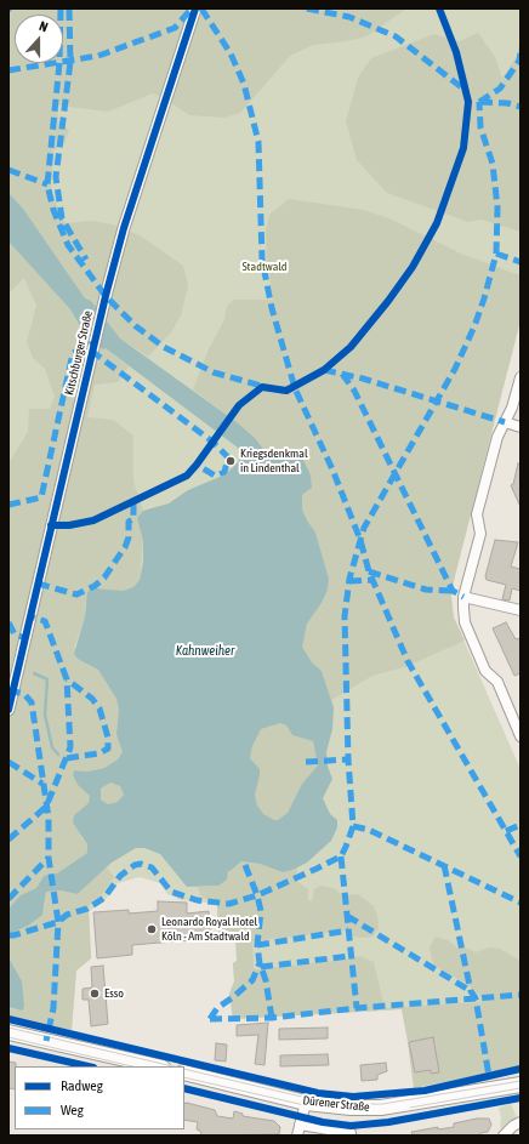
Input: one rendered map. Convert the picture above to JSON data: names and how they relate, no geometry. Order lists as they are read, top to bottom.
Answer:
{
  "streets": {
    "main road": ["Dürener Straße"],
    "street": ["Kitschburger Straße"]
  },
  "water": ["Kahnweiher"],
  "parks": ["Stadtwald"],
  "places": ["Kriegsdenkmal in Lindenthal", "Leonardo Royal Hotel Köln - Am Stadtwald", "Esso"],
  "legend": ["Radweg", "Weg"],
  "north": "top"
}
